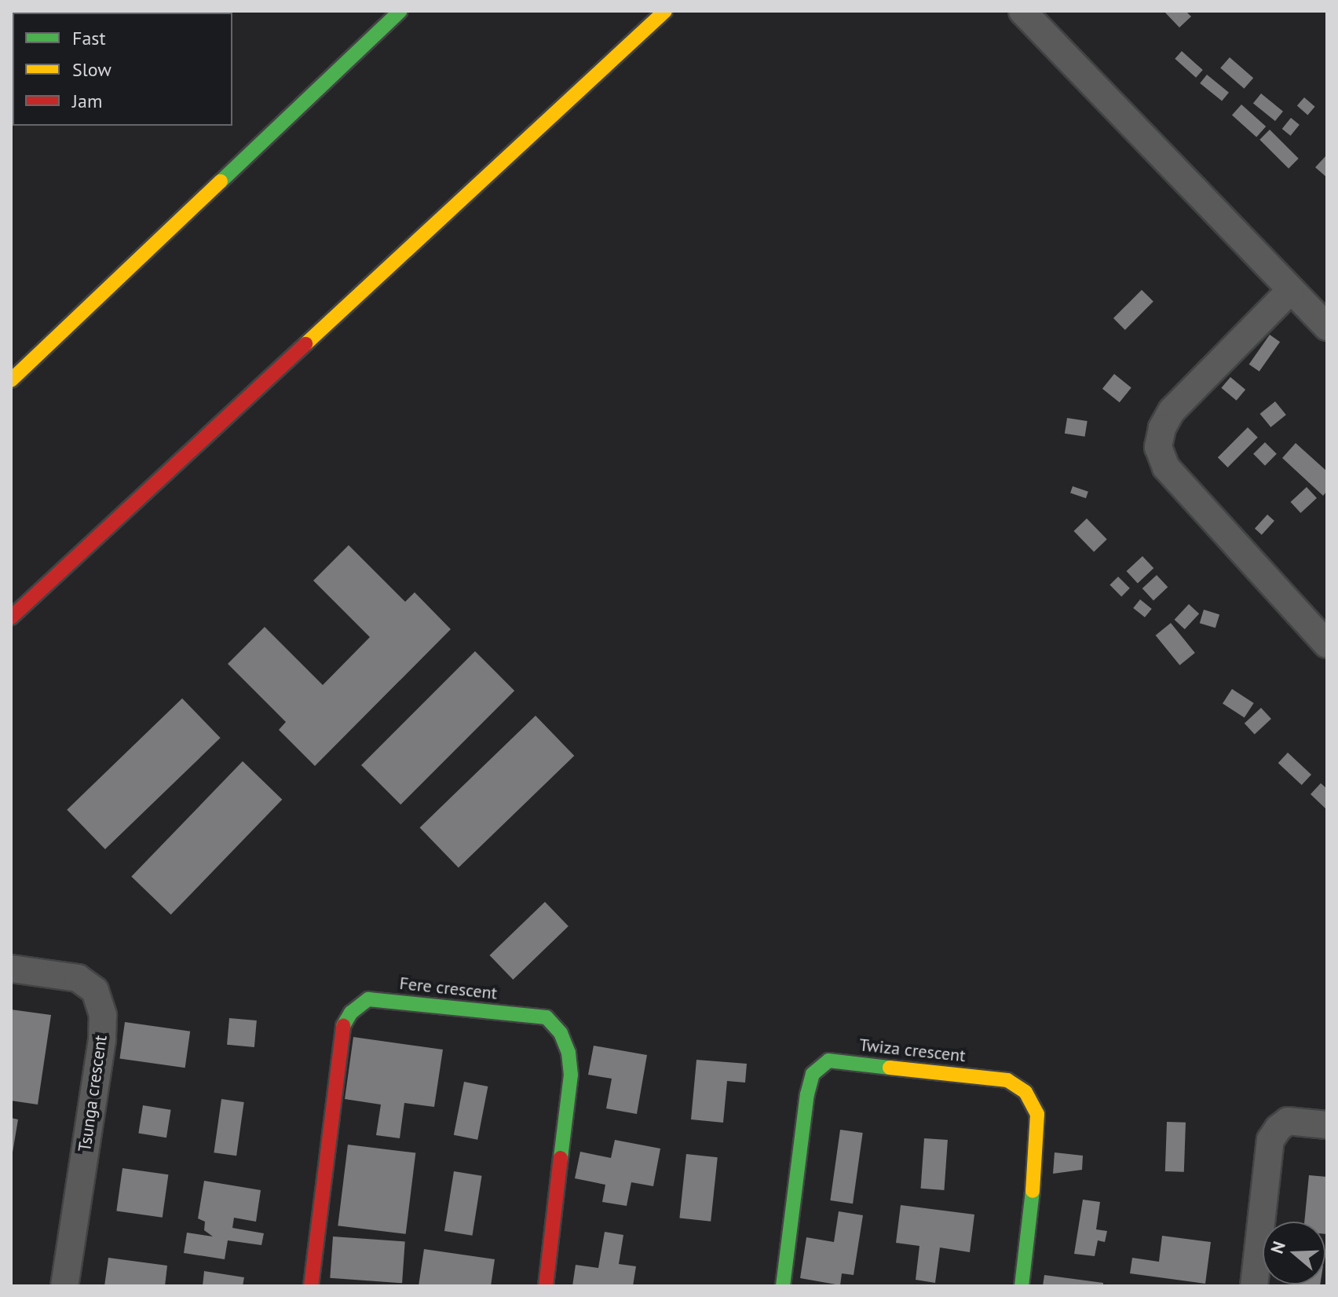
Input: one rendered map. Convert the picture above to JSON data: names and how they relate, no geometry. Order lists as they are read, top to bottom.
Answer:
{
  "streets": {
    "street": ["Fere crescent", "Twiza crescent", "Tsunga crescent"]
  },
  "legend": ["Fast", "Slow", "Jam"],
  "north": "left"
}
